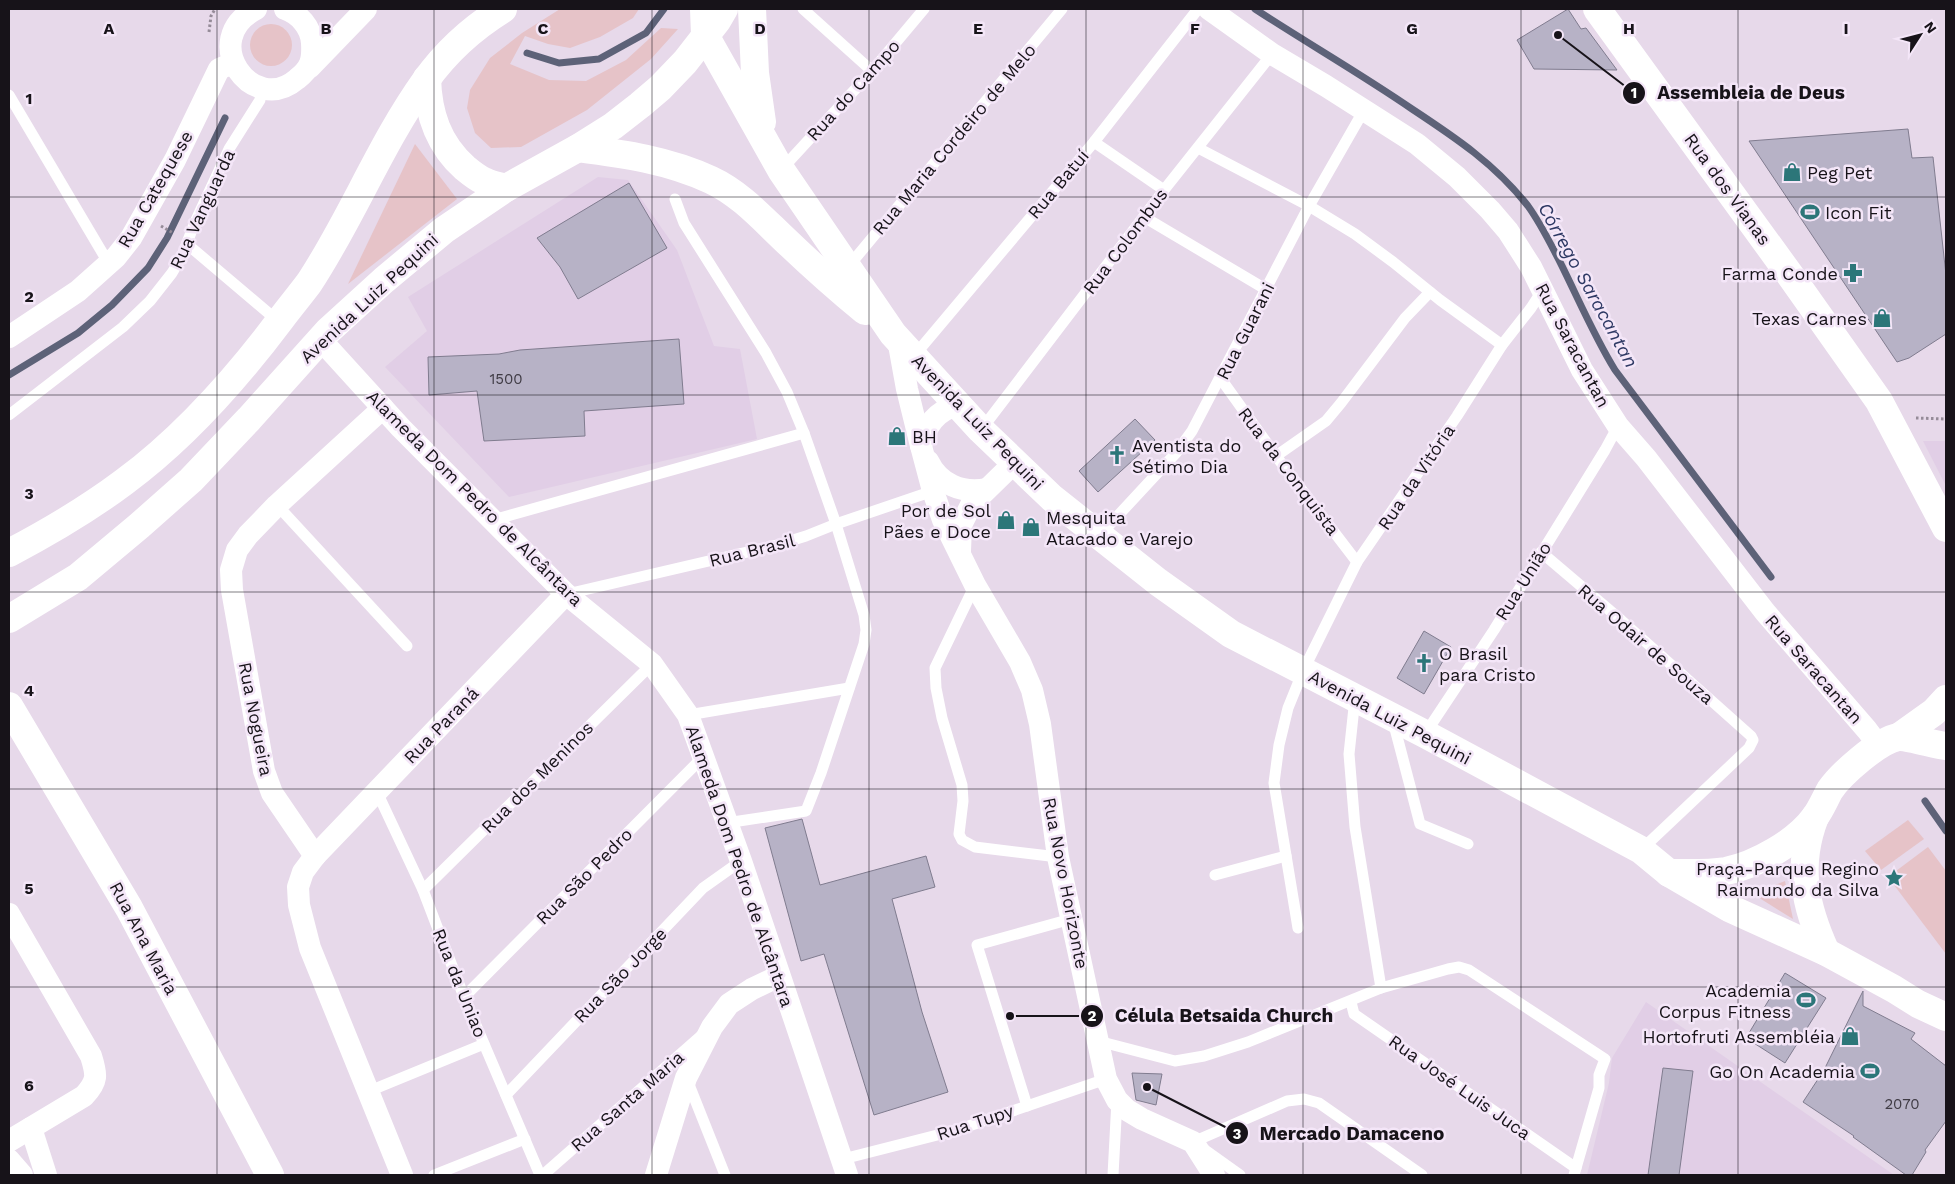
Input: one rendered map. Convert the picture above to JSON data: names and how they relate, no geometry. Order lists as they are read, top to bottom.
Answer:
{
  "streets": {
    "main road": ["Rua dos Vianas", "Avenida Luiz Pequini", "Rua Ana Maria"],
    "street": [
      "Rua Catequese",
      "Rua Saracantan",
      "Alameda Dom Pedro de Alcântara",
      "Rua Nogueira",
      "Rua Paraná",
      "Rua Novo Horizonte"
    ],
    "lane": [
      "Rua do Campo",
      "Rua Maria Cordeiro de Melo",
      "Rua Batuí",
      "Rua Vanguarda",
      "Rua Colombus",
      "Rua Guarani",
      "Rua da Conquista",
      "Rua da Vitória",
      "Rua Brasil",
      "Rua União",
      "Rua Odair de Souza",
      "Rua dos Meninos",
      "Rua São Pedro",
      "Rua São Jorge",
      "Rua da Uniao",
      "Rua José Luis Juca",
      "Rua Santa Maria",
      "Rua Tupy"
    ]
  },
  "crossings": [
    ["Rua do Campo", "Avenida Luiz Pequini"],
    ["Rua Maria Cordeiro de Melo", "Avenida Luiz Pequini"],
    ["Rua Batuí", "Avenida Luiz Pequini"],
    ["Rua Batuí", "Rua Novo Horizonte"],
    ["Rua Colombus", "Avenida Luiz Pequini"],
    ["Rua Colombus", "Rua Saracantan"],
    ["Avenida Luiz Pequini", "Rua Guarani"],
    ["Avenida Luiz Pequini", "Rua da Vitória"],
    ["Avenida Luiz Pequini", "Alameda Dom Pedro de Alcântara"],
    ["Avenida Luiz Pequini", "Rua União"],
    ["Avenida Luiz Pequini", "Rua Odair de Souza"],
    ["Avenida Luiz Pequini", "Rua Novo Horizonte"],
    ["Rua Guarani", "Rua Saracantan"],
    ["Rua Guarani", "Rua da Conquista"],
    ["Rua Saracantan", "Rua da Vitória"],
    ["Rua Saracantan", "Rua União"],
    ["Rua da Conquista", "Rua da Vitória"],
    ["Alameda Dom Pedro de Alcântara", "Rua Brasil"],
    ["Alameda Dom Pedro de Alcântara", "Rua Nogueira"],
    ["Alameda Dom Pedro de Alcântara", "Rua Paraná"],
    ["Alameda Dom Pedro de Alcântara", "Rua dos Meninos"],
    ["Alameda Dom Pedro de Alcântara", "Rua São Pedro"],
    ["Alameda Dom Pedro de Alcântara", "Rua São Jorge"],
    ["Alameda Dom Pedro de Alcântara", "Rua Tupy"],
    ["Rua Brasil", "Rua Paraná"],
    ["Rua Brasil", "Rua Novo Horizonte"],
    ["Rua União", "Rua Odair de Souza"],
    ["Rua Nogueira", "Rua Paraná"],
    ["Rua Paraná", "Rua da Uniao"],
    ["Rua dos Meninos", "Rua da Uniao"],
    ["Rua São Pedro", "Rua da Uniao"],
    ["Rua Novo Horizonte", "Rua Tupy"],
    ["Rua São Jorge", "Rua da Uniao"],
    ["Rua da Uniao", "Rua Santa Maria"]
  ],
  "water": ["Córrego Saracantan"],
  "places": {
    "other": ["Assembleia de Deus", "Célula Betsaida Church", "Mercado Damaceno"],
    "shop": [
      "Peg Pet",
      "Texas Carnes",
      "BH",
      "Por de Sol Pães e Doce",
      "Mesquita Atacado e Varejo",
      "Hortofruti Assembléia"
    ],
    "sports": ["Icon Fit", "Academia Corpus Fitness", "Go On Academia"],
    "pharmacy": ["Farma Conde"],
    "church": ["Aventista do Sétimo Dia", "O Brasil para Cristo"],
    "place": ["Praça-Parque Regino Raimundo da Silva"]
  },
  "house_numbers": ["1500", "2070"],
  "north": "top right",
  "grid": {
    "columns": [
      "A",
      "B",
      "C",
      "D",
      "E",
      "F",
      "G",
      "H",
      "I"
    ],
    "rows": [
      "1",
      "2",
      "3",
      "4",
      "5",
      "6"
    ]
  }
}
